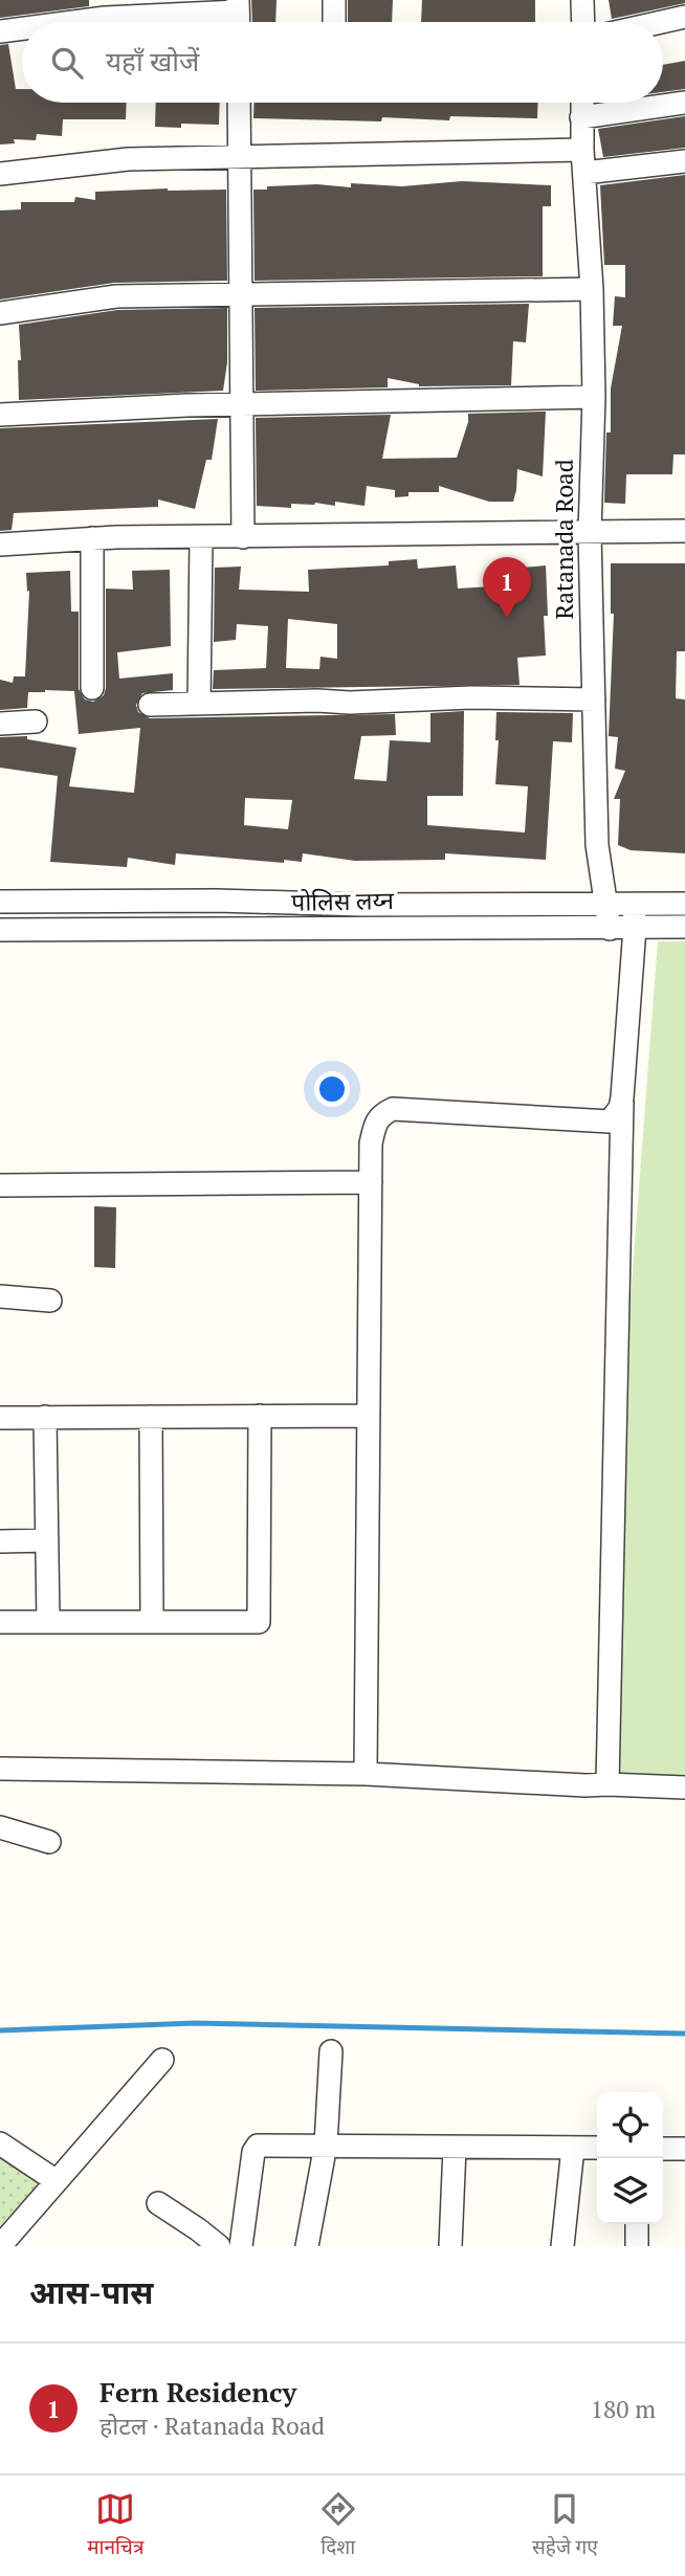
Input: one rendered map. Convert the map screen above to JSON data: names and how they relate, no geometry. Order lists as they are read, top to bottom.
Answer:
{
  "streets": {
    "street": ["Ratanada Road", "पोलिस लय्न"]
  },
  "crossings": [
    ["Ratanada Road", "पोलिस लय्न"]
  ],
  "page": {
    "search": "यहाँ खोजें",
    "pins": "1",
    "heading": "आस-पास",
    "list": [
      {
        "mark": "1",
        "name": "Fern Residency",
        "note": "होटल · Ratanada Road",
        "value": "180 m"
      }
    ],
    "nav": ["मानचित्र", "दिशा", "सहेजे गए"]
  }
}
